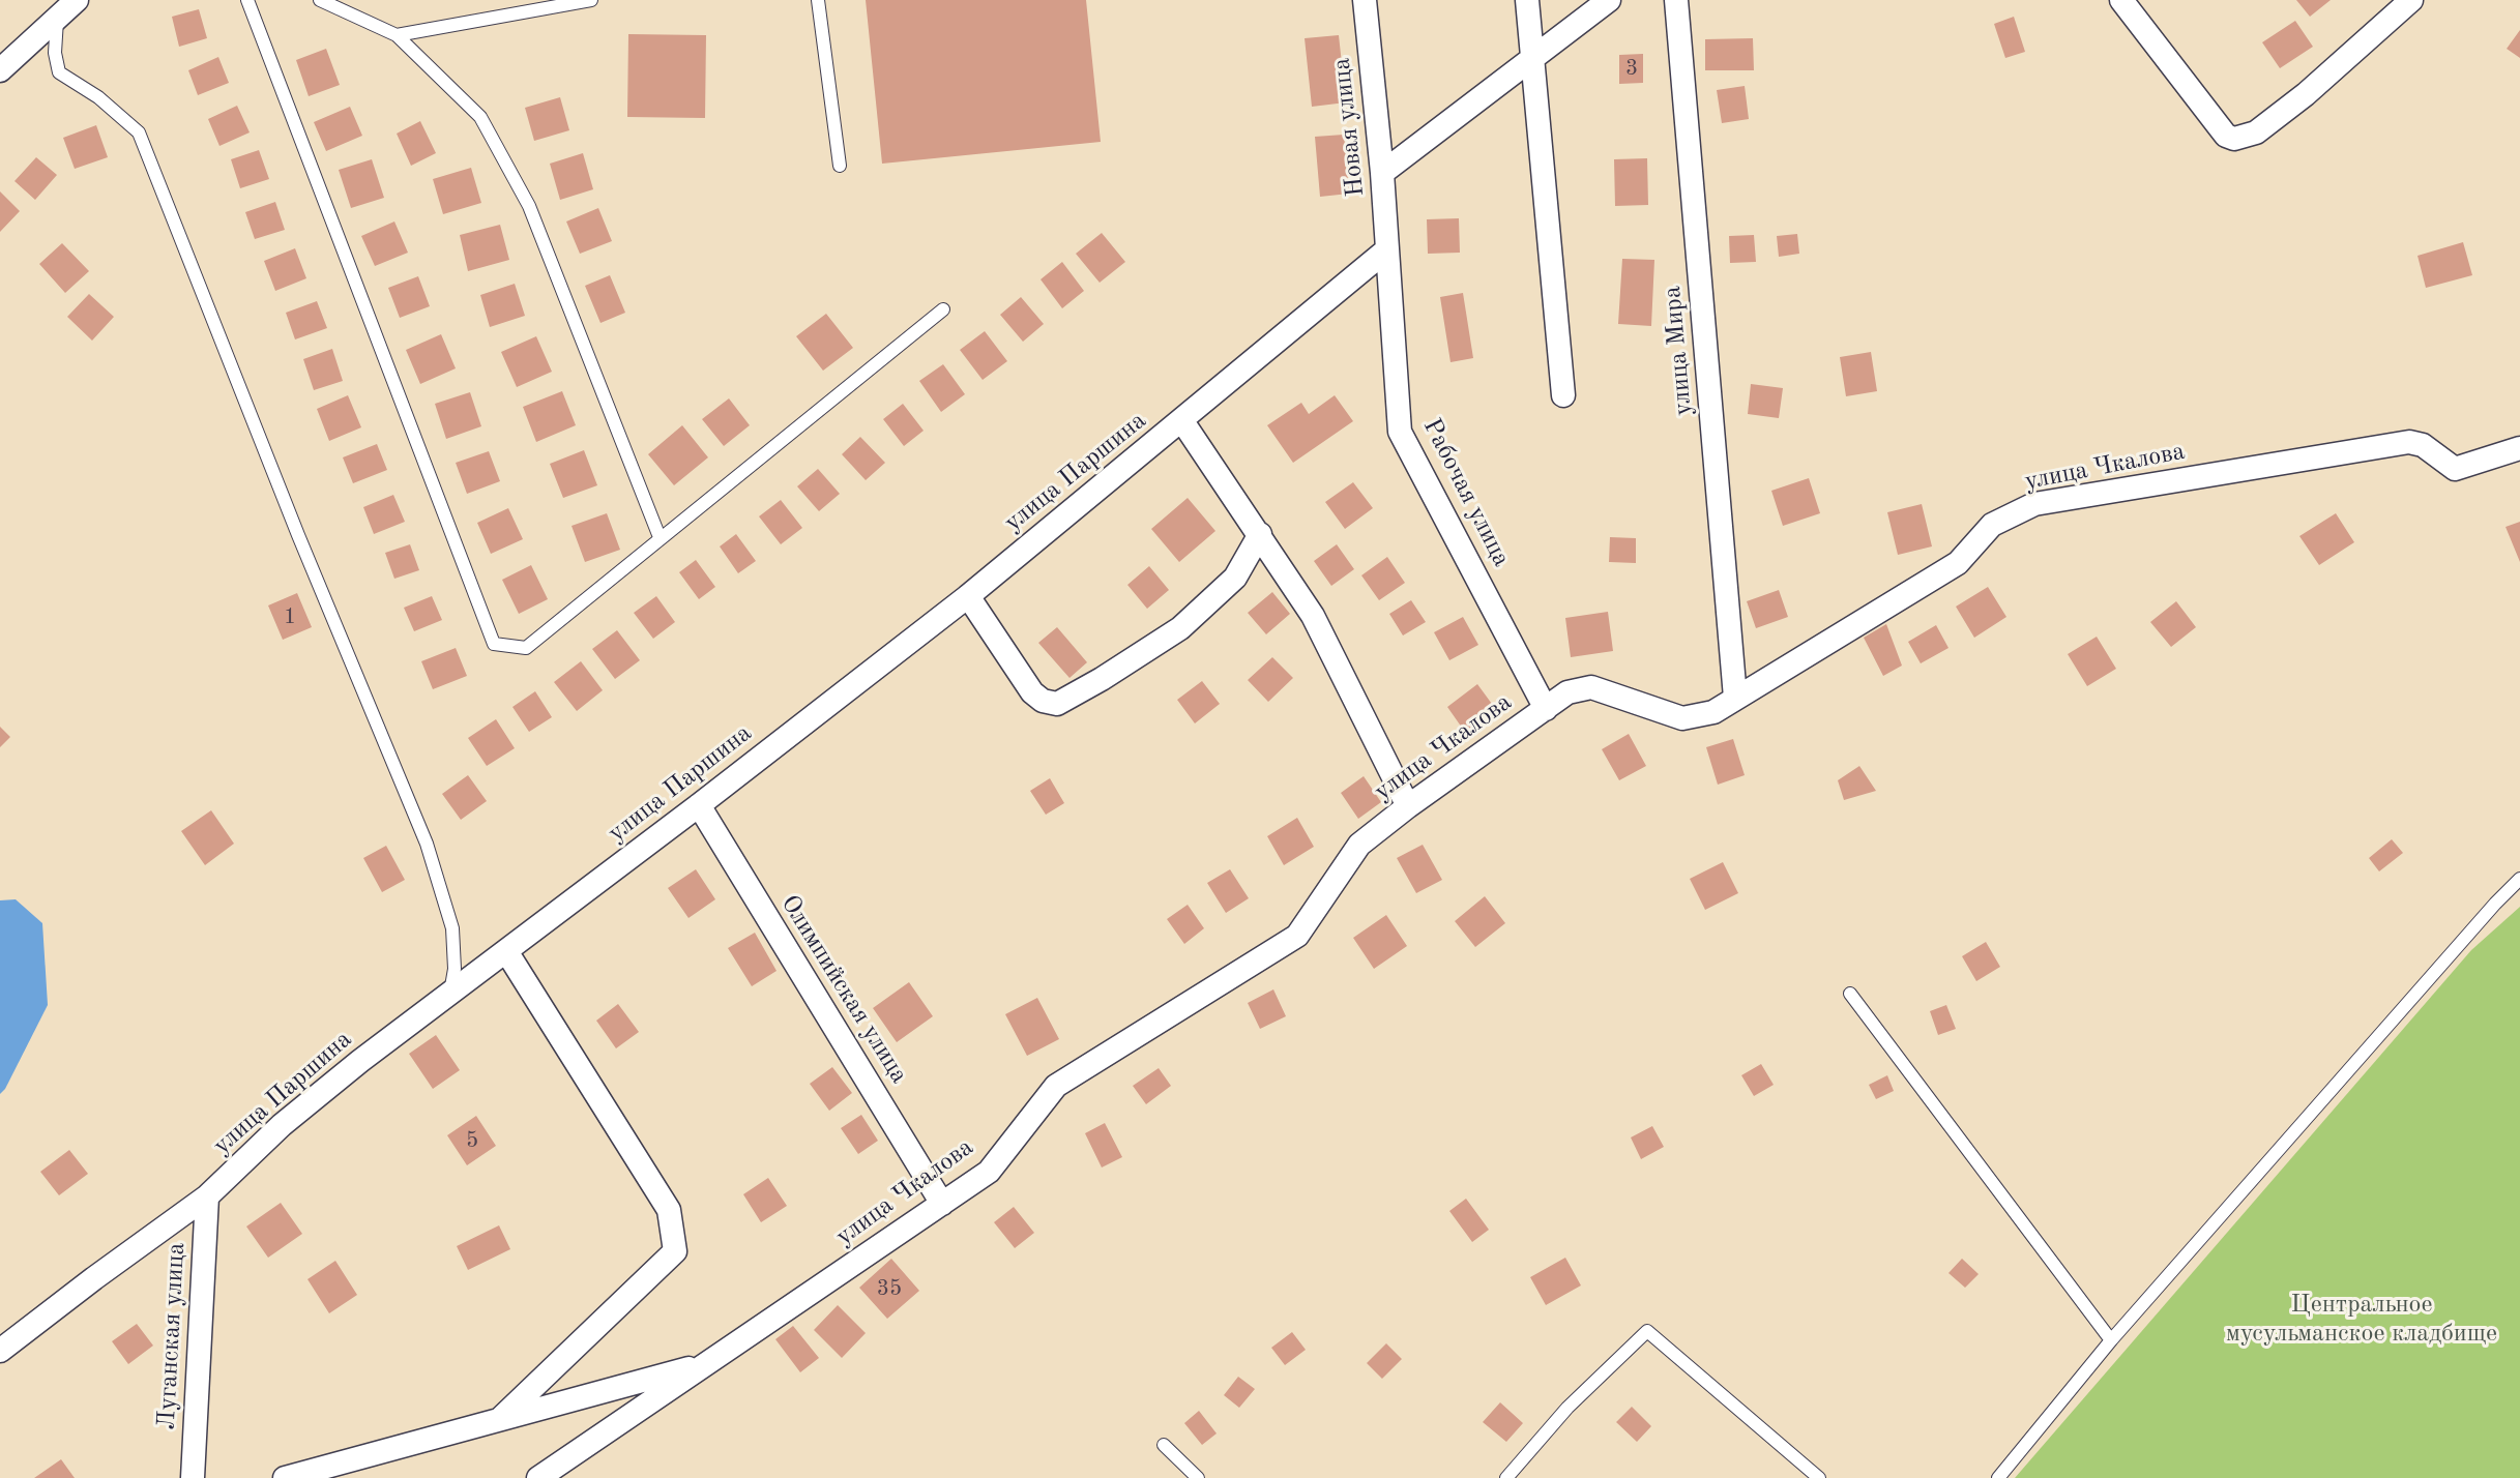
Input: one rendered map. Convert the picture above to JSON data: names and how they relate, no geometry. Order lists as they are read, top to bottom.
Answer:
{
  "streets": {
    "street": [
      "Новая улица",
      "улица Мира",
      "улица Чкалова",
      "улица Паршина",
      "Рабочая улица",
      "Олимпийская улица",
      "Луганская улица"
    ]
  },
  "crossings": [
    ["Новая улица", "улица Паршина"],
    ["Новая улица", "Рабочая улица"],
    ["улица Мира", "улица Чкалова"],
    ["улица Чкалова", "Рабочая улица"],
    ["улица Чкалова", "Олимпийская улица"],
    ["улица Паршина", "Рабочая улица"],
    ["улица Паршина", "Олимпийская улица"],
    ["улица Паршина", "Луганская улица"]
  ],
  "parks": ["Центральное мусульманское кладбище"],
  "house_numbers": [
    "3",
    "1",
    "5",
    "35"
  ]
}
